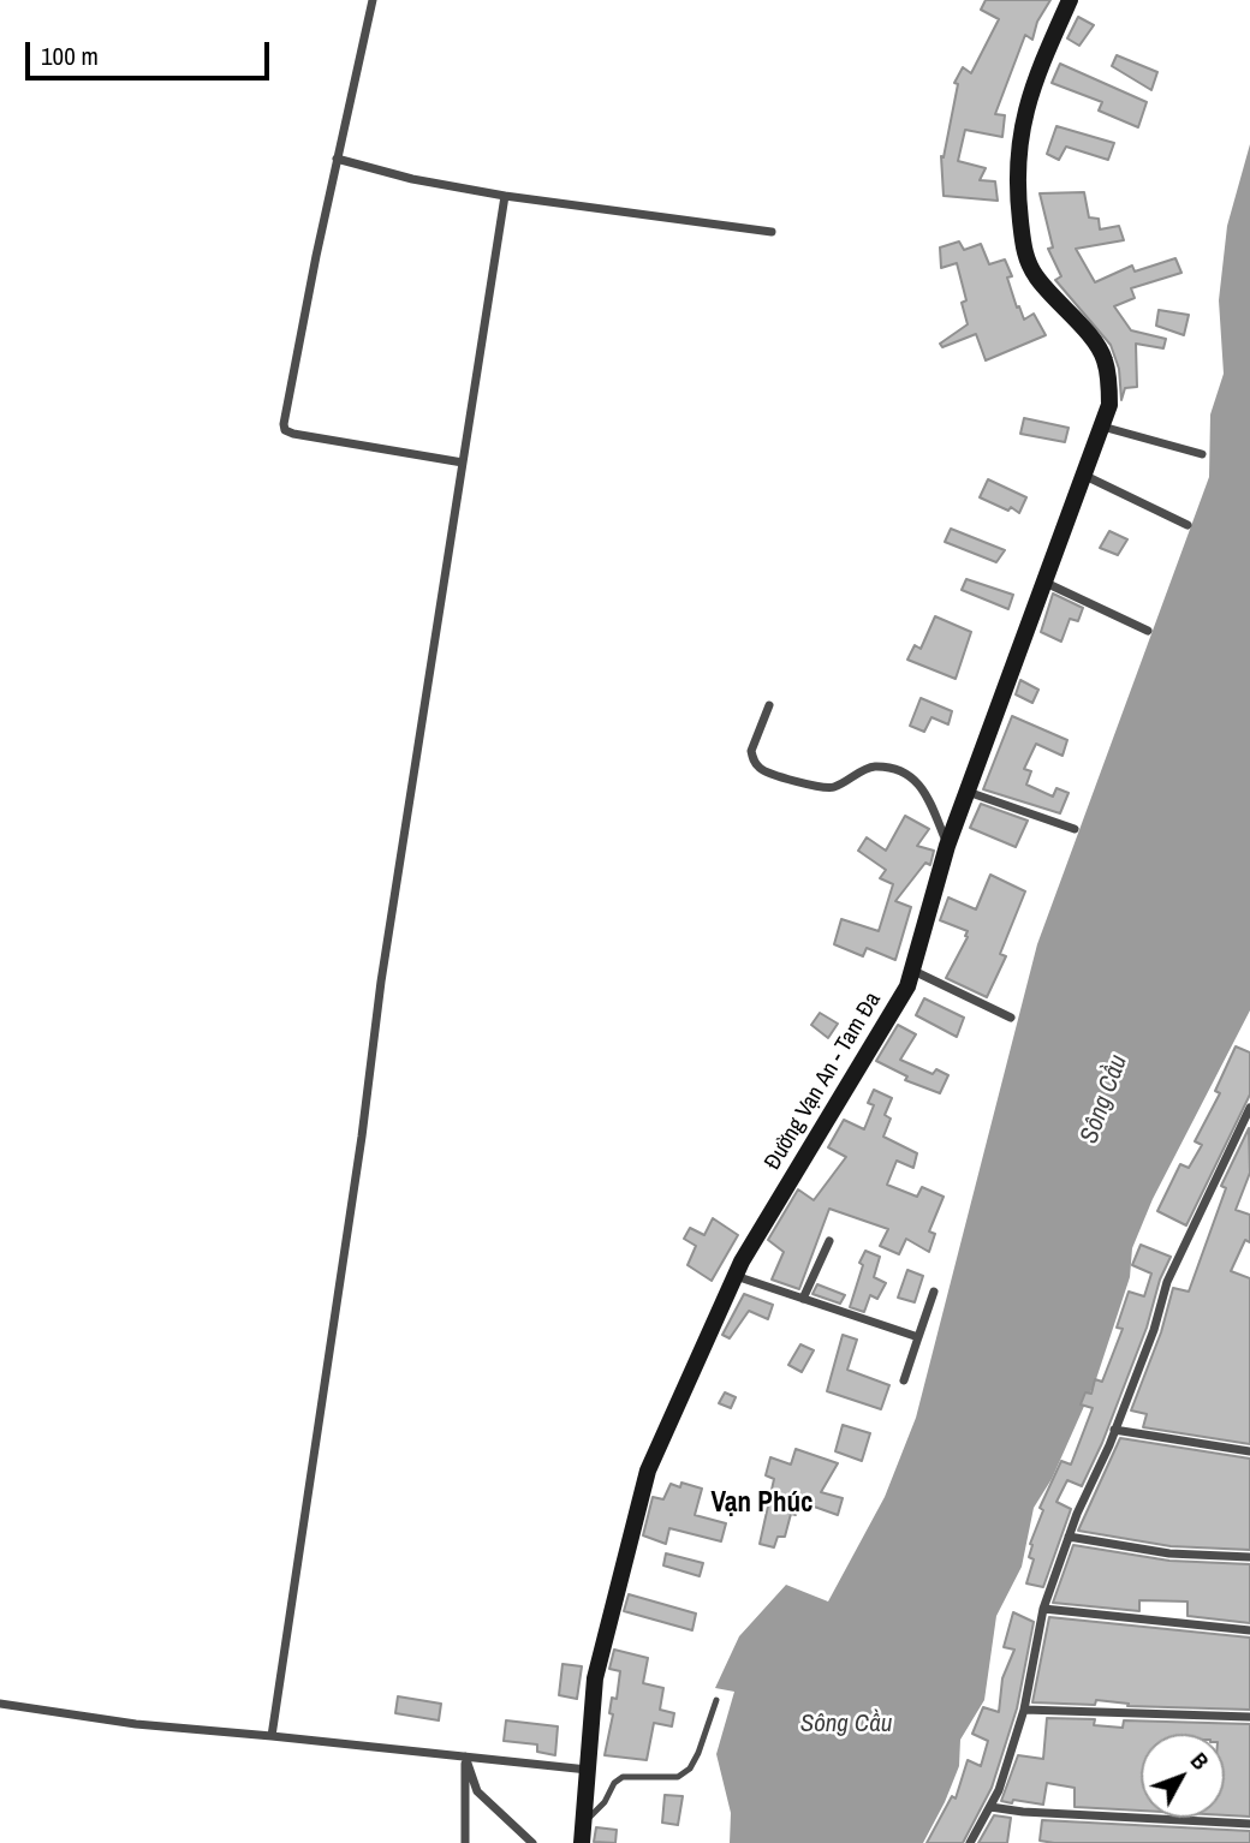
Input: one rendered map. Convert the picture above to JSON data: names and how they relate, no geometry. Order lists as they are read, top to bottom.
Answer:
{
  "streets": {
    "main road": ["Đường Vạn An - Tam Đa"]
  },
  "districts": ["Vạn Phúc"],
  "water": ["Sông Cầu"],
  "scale_bar": "100 m",
  "north": "top right"
}
